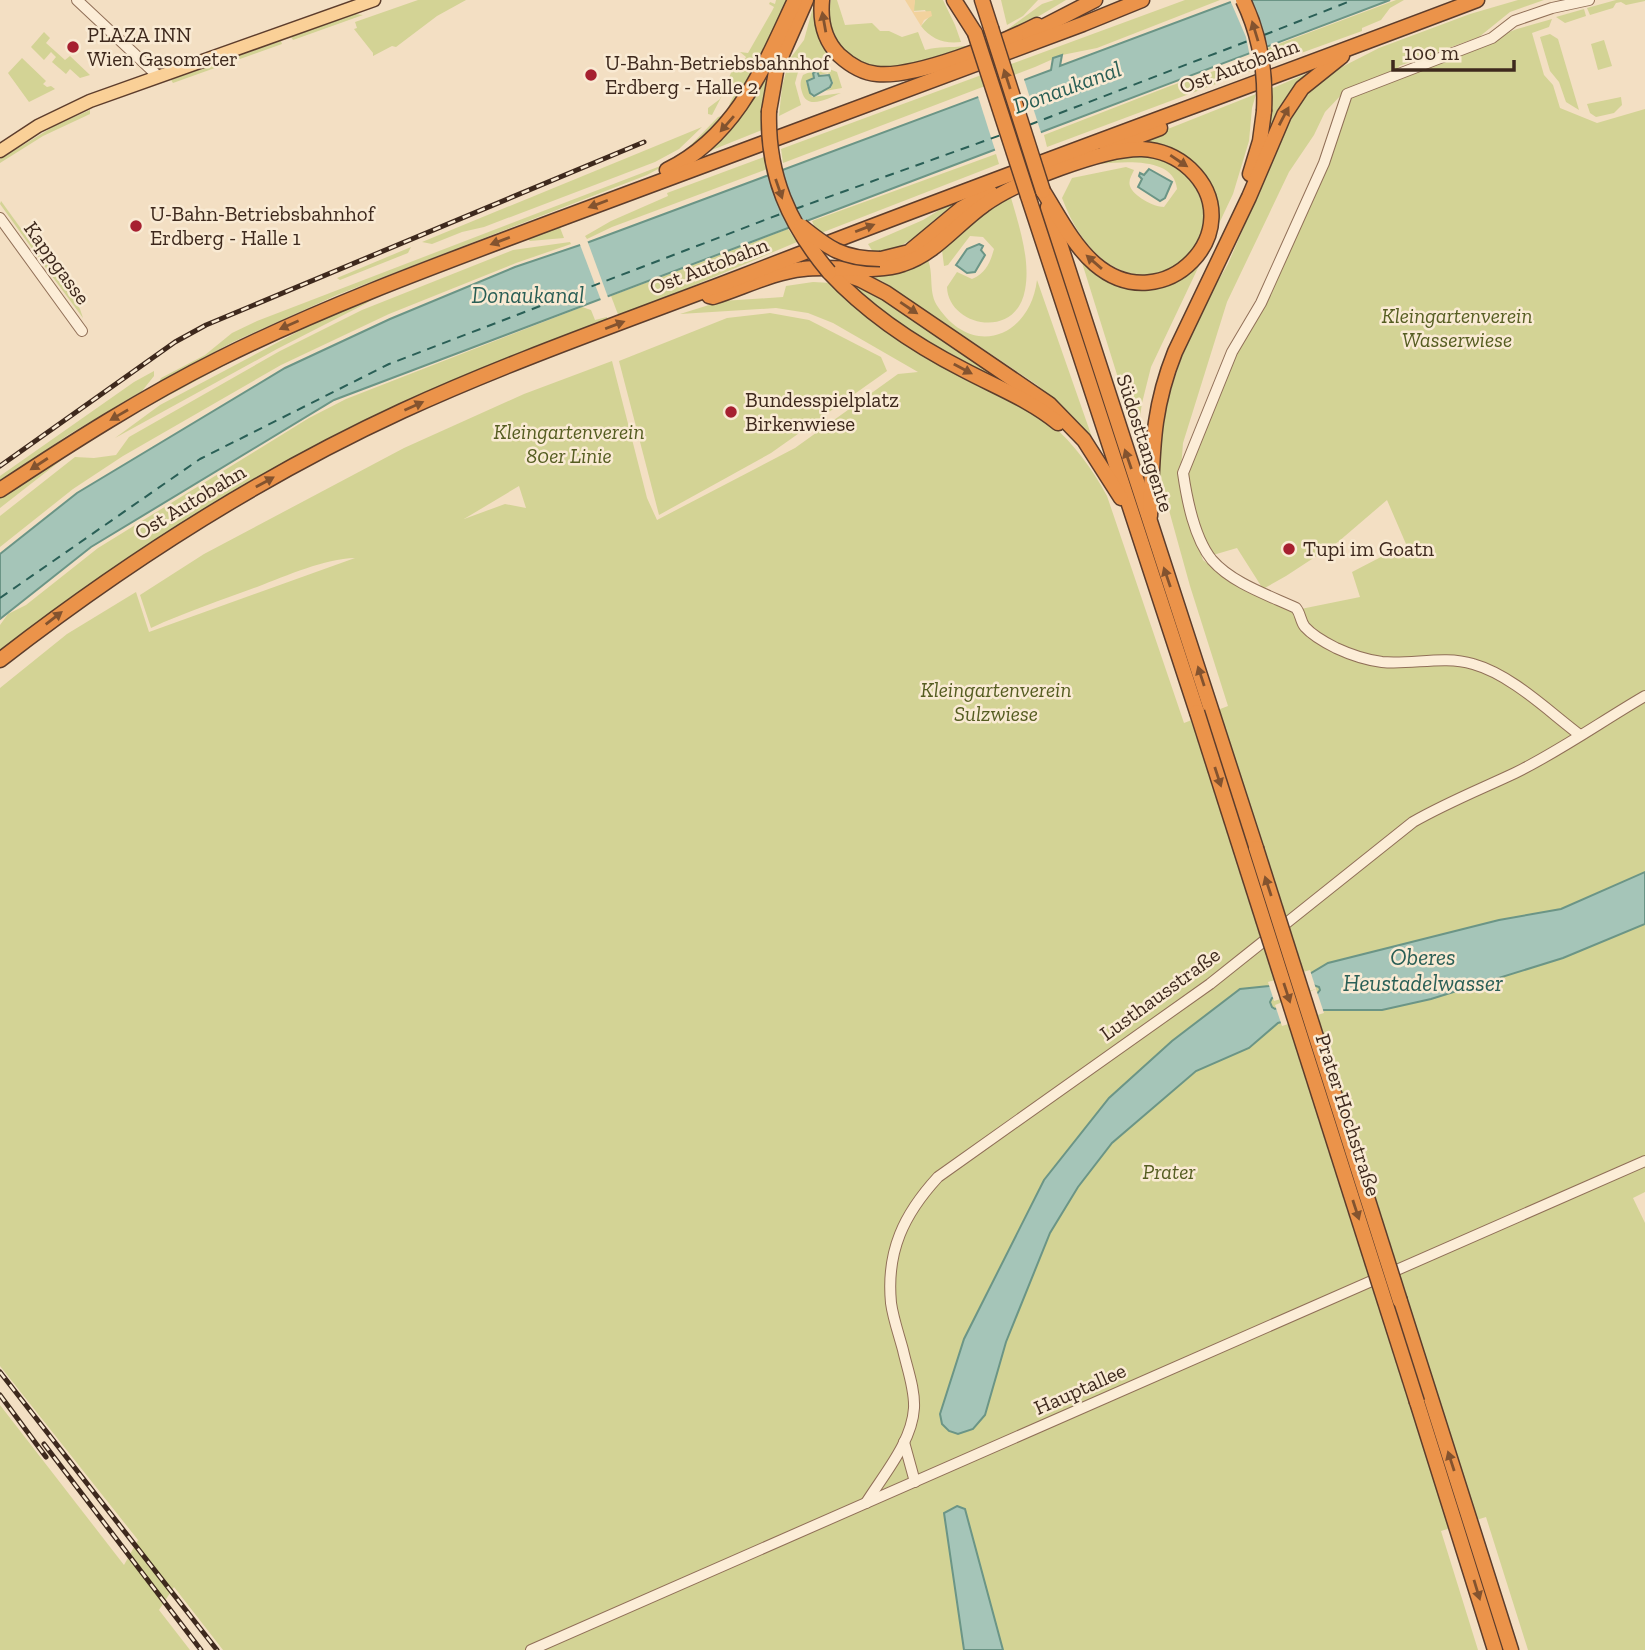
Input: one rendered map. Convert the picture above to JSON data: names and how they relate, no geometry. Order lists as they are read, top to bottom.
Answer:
{
  "streets": {
    "highway": ["Ost Autobahn", "Südosttangente", "Prater Hochstraße"],
    "street": ["Kappgasse", "Lusthausstraße", "Hauptallee"]
  },
  "crossings": [
    ["Südosttangente", "Prater Hochstraße"],
    ["Lusthausstraße", "Hauptallee"]
  ],
  "water": ["Donaukanal", "Oberes Heustadelwasser"],
  "parks": [
    "Kleingartenverein Wasserwiese",
    "Kleingartenverein 80er Linie",
    "Kleingartenverein Sulzwiese",
    "Prater"
  ],
  "places": [
    "PLAZA INN Wien Gasometer",
    "U-Bahn-Betriebsbahnhof Erdberg - Halle 2",
    "U-Bahn-Betriebsbahnhof Erdberg - Halle 1",
    "Bundesspielplatz Birkenwiese",
    "Tupi im Goatn"
  ],
  "scale_bar": "100 m"
}
